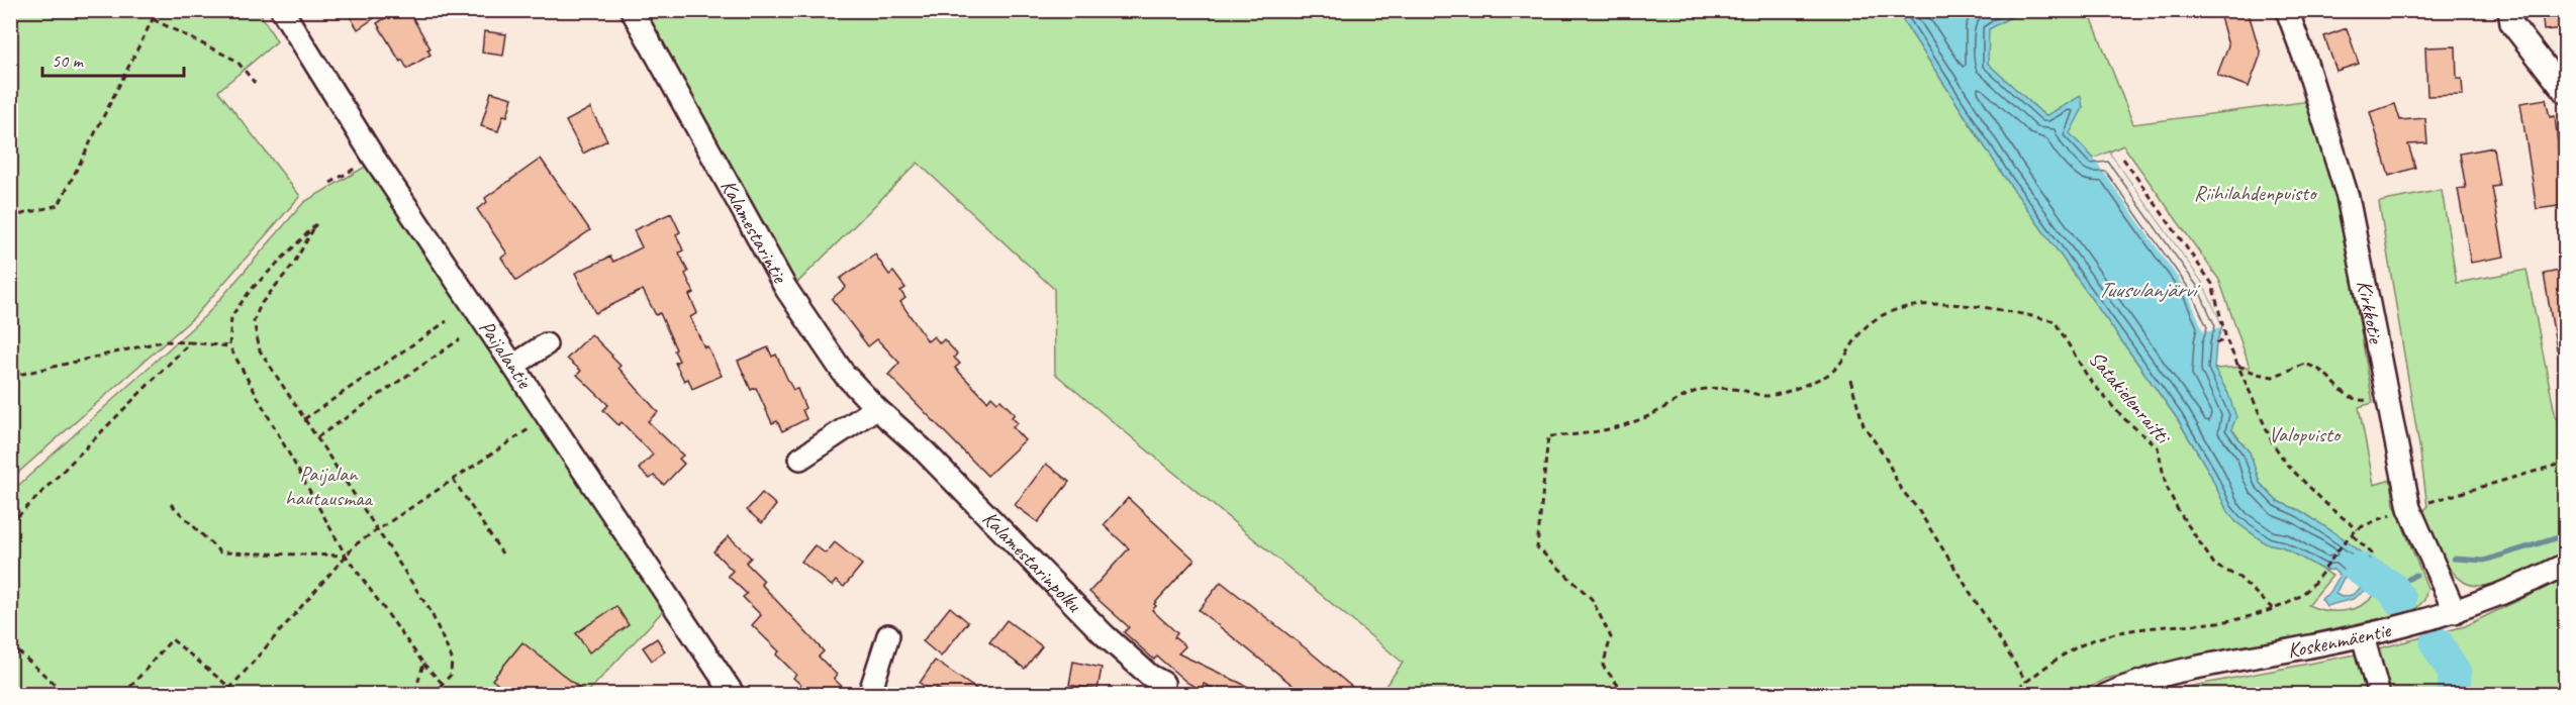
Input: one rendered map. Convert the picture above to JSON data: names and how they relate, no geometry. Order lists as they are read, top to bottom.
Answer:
{
  "streets": {
    "street": [
      "Kalamestarintie",
      "Kirkkotie",
      "Paijalantie",
      "Kalamestarinpolku",
      "Koskenmäentie"
    ],
    "path": ["Satakielenraitti"]
  },
  "crossings": [
    ["Kalamestarintie", "Kalamestarinpolku"],
    ["Kirkkotie", "Koskenmäentie"],
    ["Satakielenraitti", "Koskenmäentie"]
  ],
  "water": ["Tuusulanjärvi"],
  "parks": ["Riihilahdenpuisto", "Valopuisto", "Paijalan hautausmaa"],
  "scale_bar": "50 m"
}
